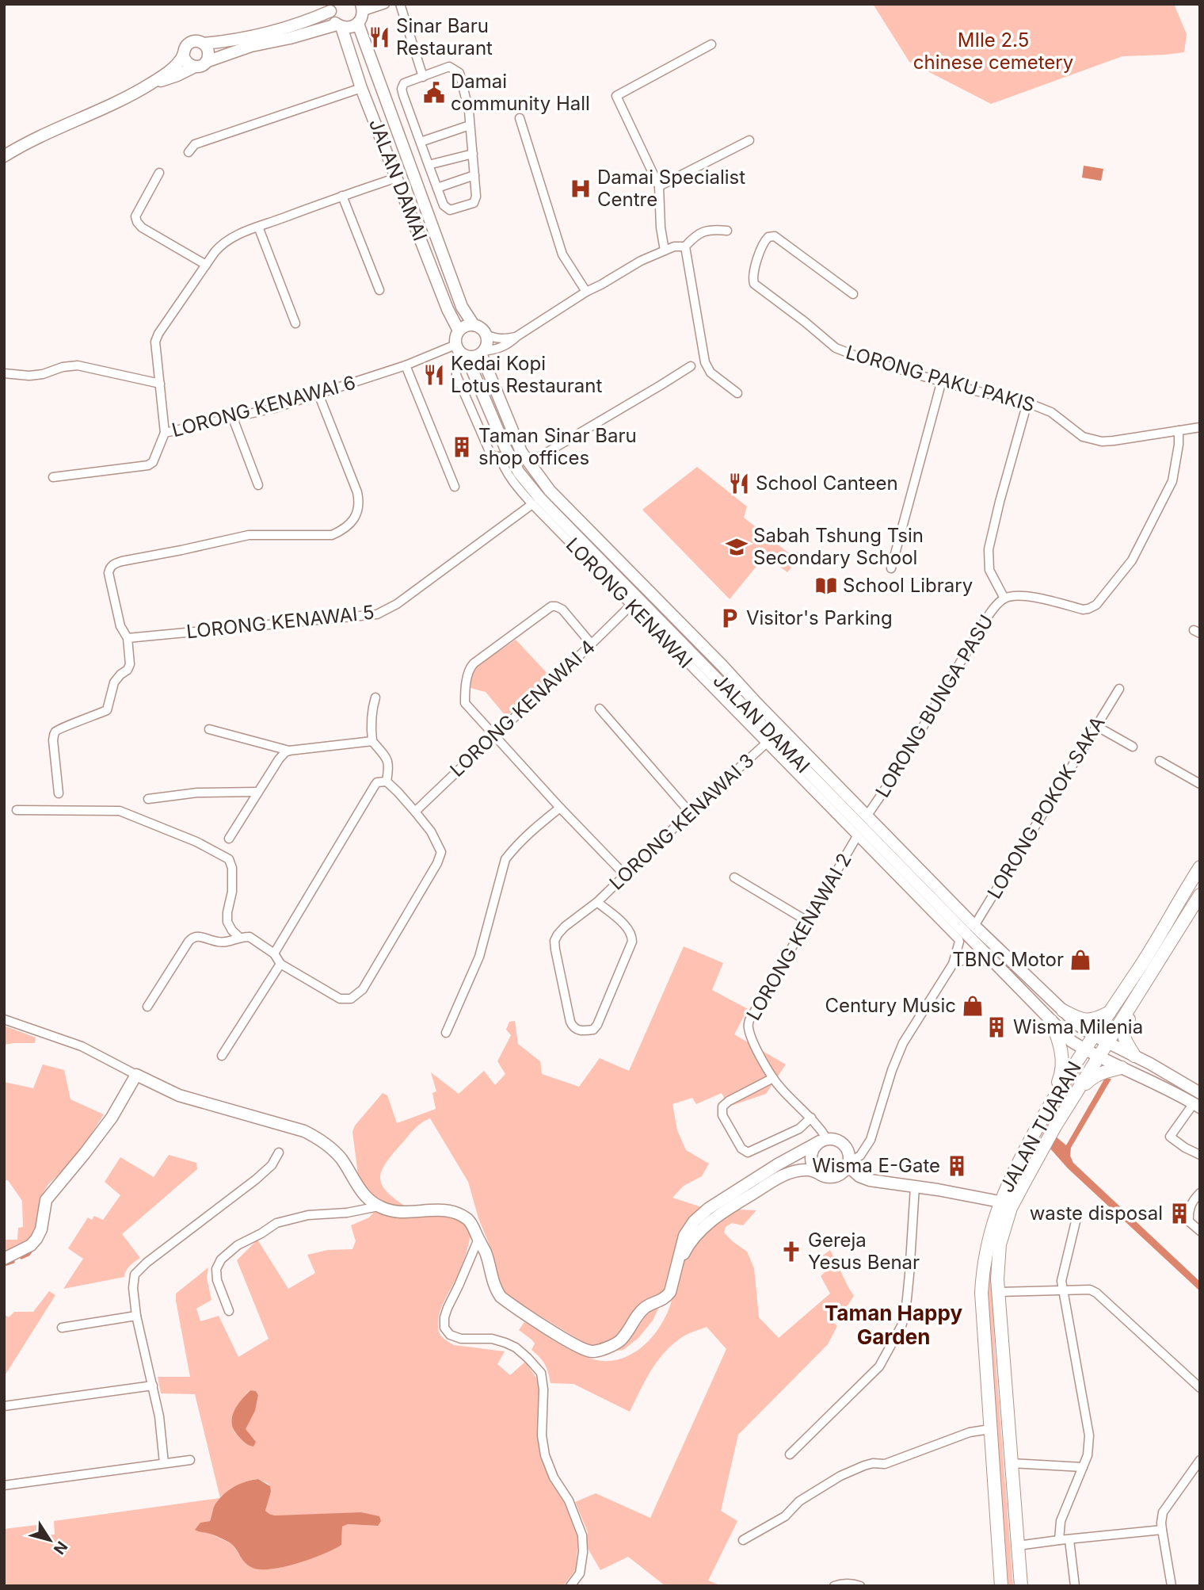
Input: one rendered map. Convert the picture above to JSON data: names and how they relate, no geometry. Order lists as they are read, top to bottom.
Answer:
{
  "streets": {
    "main road": ["JALAN DAMAI", "JALAN TUARAN"],
    "street": [
      "LORONG PAKU PAKIS",
      "LORONG KENAWAI 6",
      "LORONG KENAWAI",
      "LORONG KENAWAI 5",
      "LORONG BUNGA PASU",
      "LORONG KENAWAI 4",
      "LORONG POKOK SAKA",
      "LORONG KENAWAI 3",
      "LORONG KENAWAI 2"
    ]
  },
  "crossings": [
    ["JALAN DAMAI", "LORONG KENAWAI 6"],
    ["JALAN DAMAI", "LORONG KENAWAI"],
    ["JALAN DAMAI", "LORONG BUNGA PASU"],
    ["JALAN DAMAI", "LORONG POKOK SAKA"],
    ["JALAN DAMAI", "JALAN TUARAN"],
    ["LORONG KENAWAI 6", "LORONG KENAWAI"],
    ["LORONG KENAWAI", "LORONG KENAWAI 5"],
    ["LORONG KENAWAI", "LORONG KENAWAI 4"],
    ["LORONG KENAWAI", "LORONG KENAWAI 3"],
    ["LORONG KENAWAI", "LORONG KENAWAI 2"]
  ],
  "districts": ["Taman Happy Garden"],
  "parks": ["MIle 2.5 chinese cemetery"],
  "places": {
    "restaurant": ["Sinar Baru Restaurant", "Kedai Kopi Lotus Restaurant", "School Canteen"],
    "public building": ["Damai community Hall"],
    "hospital": ["Damai Specialist Centre"],
    "building": [
      "Taman Sinar Baru shop offices",
      "Wisma Milenia",
      "Wisma E-Gate",
      "waste disposal"
    ],
    "school or university": ["Sabah Tshung Tsin Secondary School"],
    "library": ["School Library"],
    "parking": ["Visitor's Parking"],
    "shop": ["TBNC Motor", "Century Music"],
    "church": ["Gereja Yesus Benar"]
  },
  "north": "bottom right"
}
